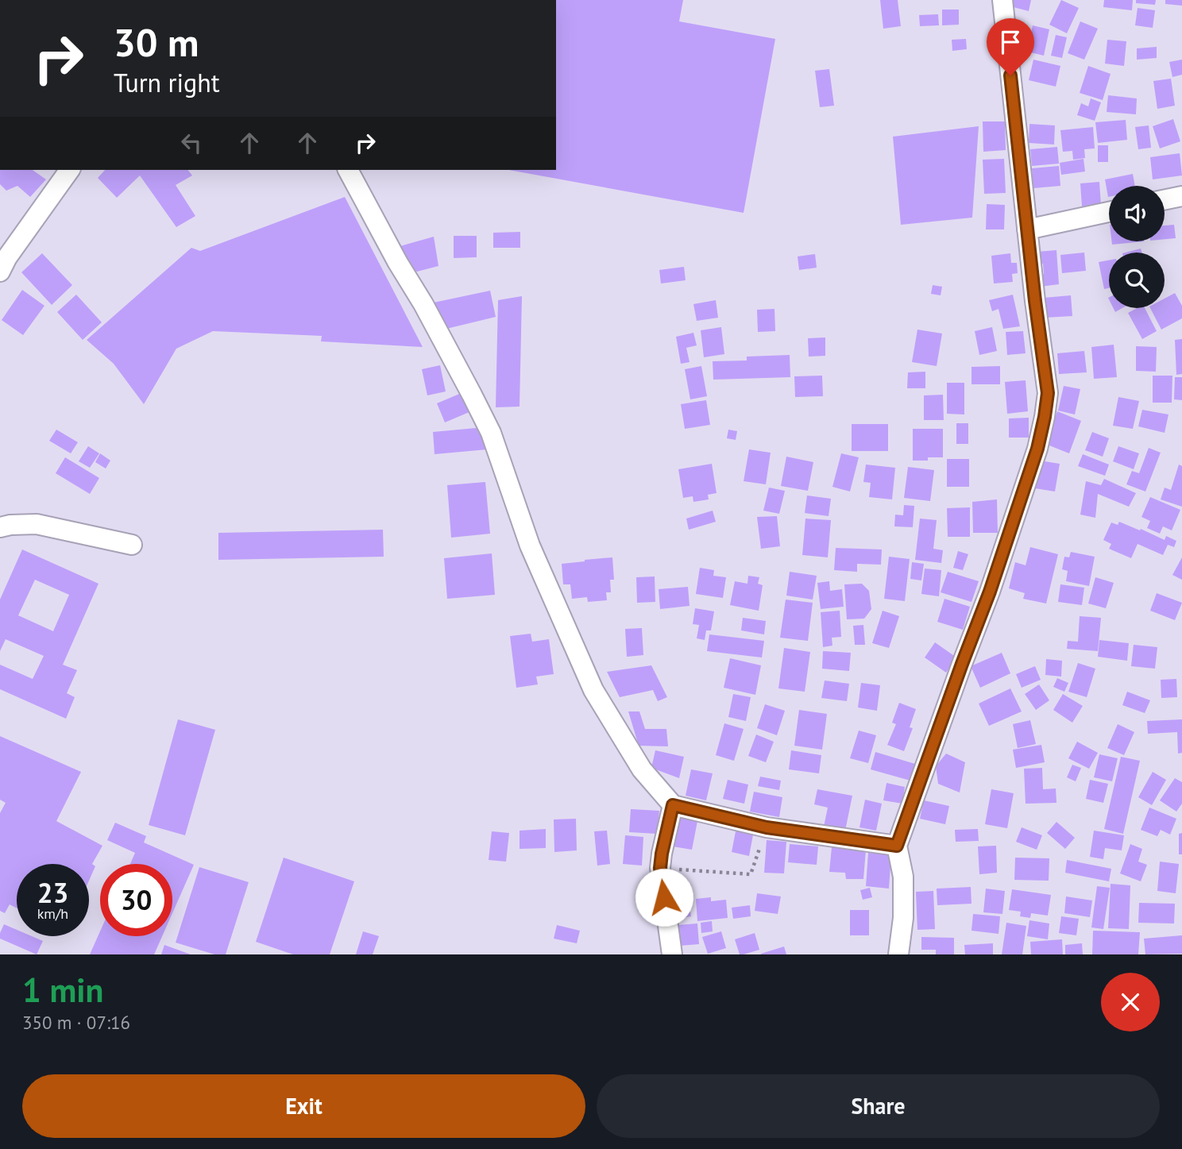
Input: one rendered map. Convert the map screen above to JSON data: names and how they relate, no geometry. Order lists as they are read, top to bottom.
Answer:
{
  "page": {
    "turn": ["30 m", "Turn right"],
    "speed": "23 km/h",
    "limit": "30",
    "heading": ["1 min", "350 m · 07:16"],
    "buttons": ["Exit", "Share"]
  }
}
